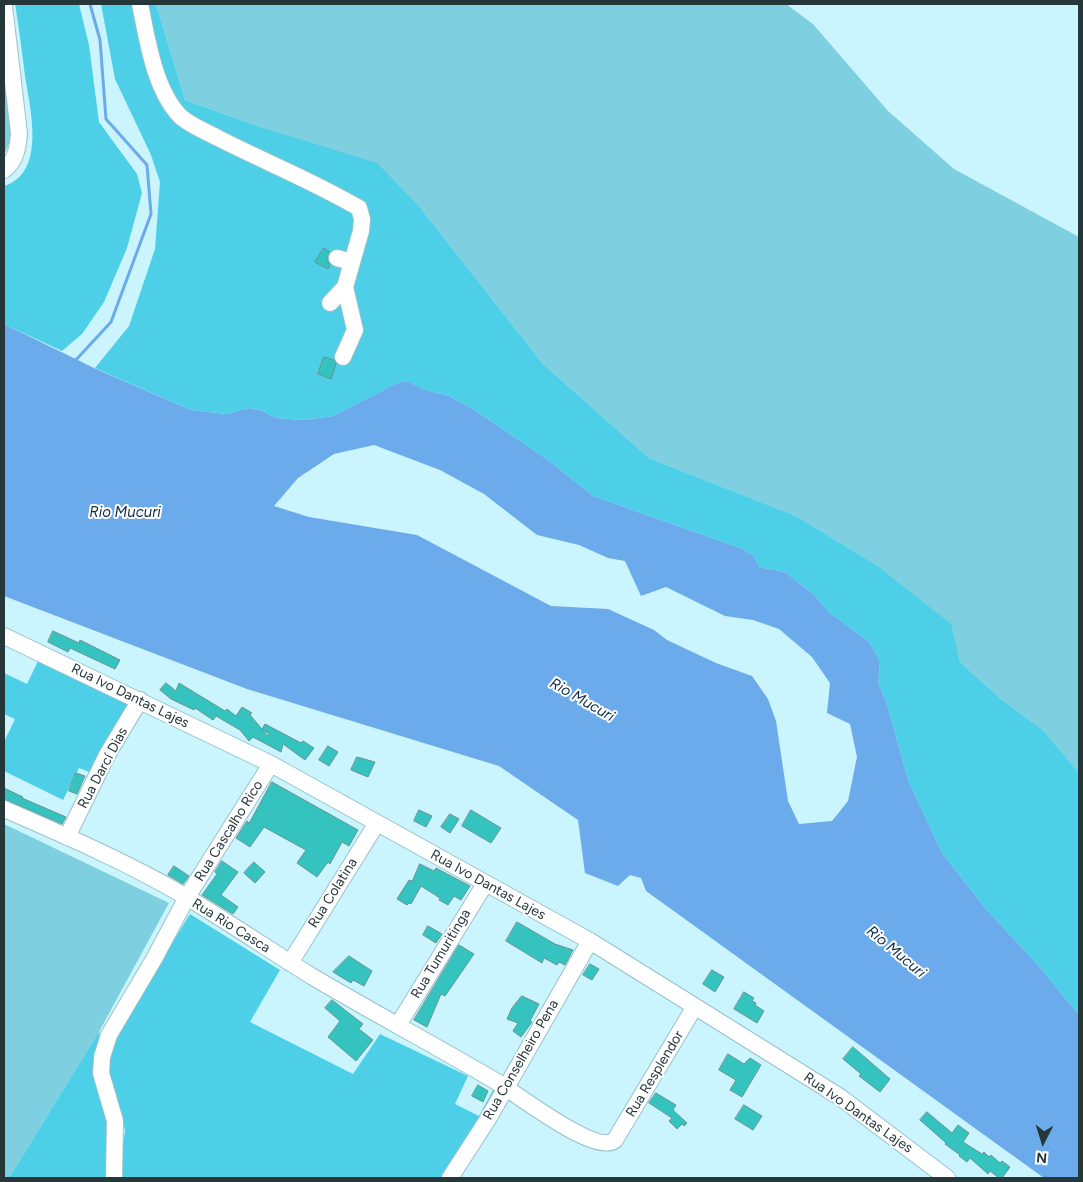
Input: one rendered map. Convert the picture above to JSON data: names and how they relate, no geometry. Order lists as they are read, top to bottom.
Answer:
{
  "streets": {
    "street": [
      "Rua Ivo Dantas Lajes",
      "Rua Darcí Dias",
      "Rua Cascalho Rico",
      "Rua Colatina",
      "Rua Rio Casca",
      "Rua Tumuritinga",
      "Rua Conselheiro Pena",
      "Rua Resplendor"
    ]
  },
  "crossings": [
    ["Rua Ivo Dantas Lajes", "Rua Darcí Dias"],
    ["Rua Ivo Dantas Lajes", "Rua Cascalho Rico"],
    ["Rua Ivo Dantas Lajes", "Rua Colatina"],
    ["Rua Ivo Dantas Lajes", "Rua Tumuritinga"],
    ["Rua Ivo Dantas Lajes", "Rua Conselheiro Pena"],
    ["Rua Ivo Dantas Lajes", "Rua Resplendor"],
    ["Rua Darcí Dias", "Rua Rio Casca"],
    ["Rua Cascalho Rico", "Rua Rio Casca"],
    ["Rua Colatina", "Rua Rio Casca"],
    ["Rua Rio Casca", "Rua Tumuritinga"],
    ["Rua Rio Casca", "Rua Conselheiro Pena"],
    ["Rua Rio Casca", "Rua Resplendor"]
  ],
  "water": ["Rio Mucuri"],
  "north": "bottom"
}
